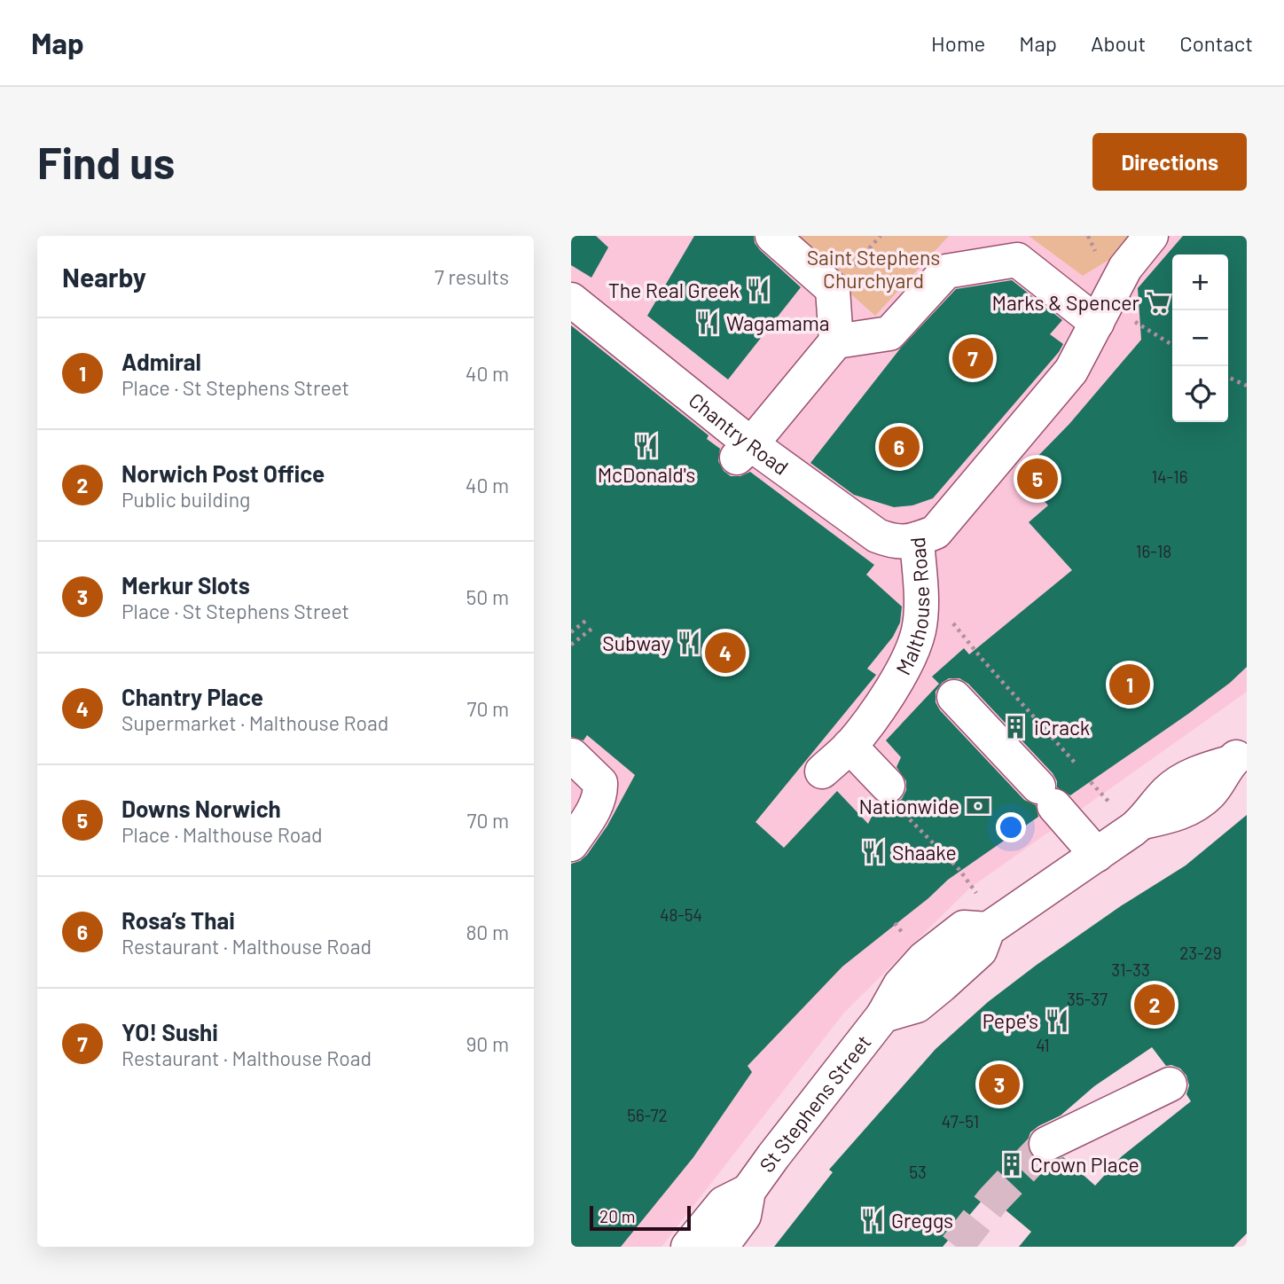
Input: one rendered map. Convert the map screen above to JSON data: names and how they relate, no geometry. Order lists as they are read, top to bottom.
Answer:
{
  "streets": {
    "street": ["Chantry Road", "Malthouse Road", "St Stephens Street"]
  },
  "crossings": [
    ["Chantry Road", "Malthouse Road"]
  ],
  "parks": ["Saint Stephens Churchyard"],
  "places": {
    "restaurant": [
      "The Real Greek",
      "Wagamama",
      "McDonald's",
      "Subway",
      "Shaake",
      "Pepe's",
      "Greggs"
    ],
    "supermarket": ["Marks & Spencer"],
    "building": ["iCrack", "Crown Place"],
    "bank": ["Nationwide"]
  },
  "house_numbers": [
    "14-16",
    "16-18",
    "48-54",
    "23-29",
    "31-33",
    "35-37",
    "41",
    "56-72",
    "47-51",
    "53"
  ],
  "scale_bar": "20 m",
  "page": {
    "header": "Map",
    "nav": [
      "Home",
      "Map",
      "About",
      "Contact"
    ],
    "buttons": "Directions",
    "title": "Find us",
    "heading": ["Nearby", "7 results"],
    "map_buttons": ["+", "−"],
    "list": [
      {
        "mark": "1",
        "name": "Admiral",
        "note": "Place · St Stephens Street",
        "value": "40 m"
      },
      {
        "mark": "2",
        "name": "Norwich Post Office",
        "note": "Public building",
        "value": "40 m"
      },
      {
        "mark": "3",
        "name": "Merkur Slots",
        "note": "Place · St Stephens Street",
        "value": "50 m"
      },
      {
        "mark": "4",
        "name": "Chantry Place",
        "note": "Supermarket · Malthouse Road",
        "value": "70 m"
      },
      {
        "mark": "5",
        "name": "Downs Norwich",
        "note": "Place · Malthouse Road",
        "value": "70 m"
      },
      {
        "mark": "6",
        "name": "Rosa’s Thai",
        "note": "Restaurant · Malthouse Road",
        "value": "80 m"
      },
      {
        "mark": "7",
        "name": "YO! Sushi",
        "note": "Restaurant · Malthouse Road",
        "value": "90 m"
      }
    ],
    "pins": [
      "7",
      "6",
      "5",
      "4",
      "1",
      "2",
      "3"
    ],
    "scale": "20 m"
  }
}
